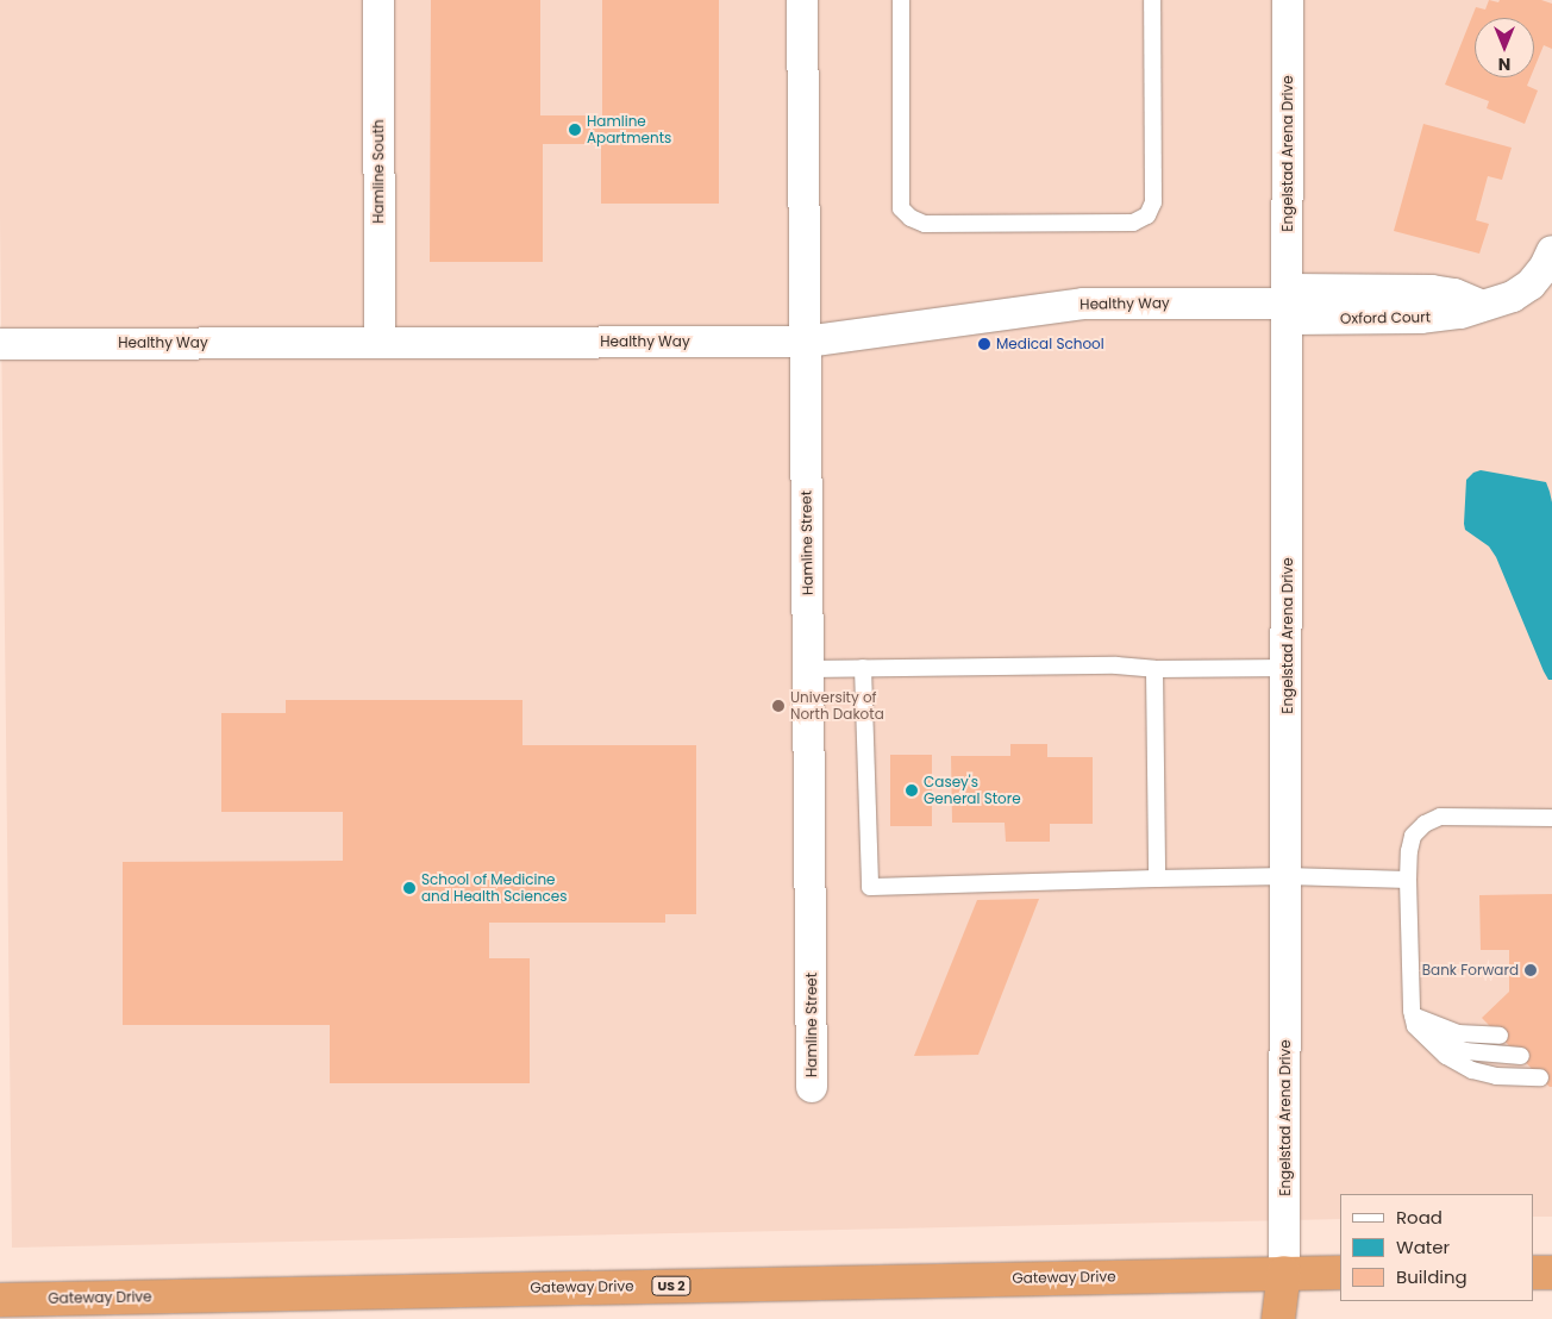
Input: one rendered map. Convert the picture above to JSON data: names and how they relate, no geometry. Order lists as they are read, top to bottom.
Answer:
{
  "streets": {
    "highway": ["Gateway Drive", "US 2"],
    "street": [
      "Engelstad Arena Drive",
      "Hamline South",
      "Healthy Way",
      "Oxford Court",
      "Hamline Street"
    ]
  },
  "crossings": [
    ["Engelstad Arena Drive", "Healthy Way"],
    ["Engelstad Arena Drive", "Oxford Court"],
    ["Engelstad Arena Drive", "Gateway Drive"],
    ["Hamline South", "Healthy Way"],
    ["Healthy Way", "Oxford Court"],
    ["Healthy Way", "Hamline Street"]
  ],
  "places": [
    "Hamline Apartments",
    "Medical School",
    "University of North Dakota",
    "Casey's General Store",
    "School of Medicine and Health Sciences",
    "Bank Forward"
  ],
  "legend": ["Road", "Water", "Building"],
  "north": "bottom"
}
